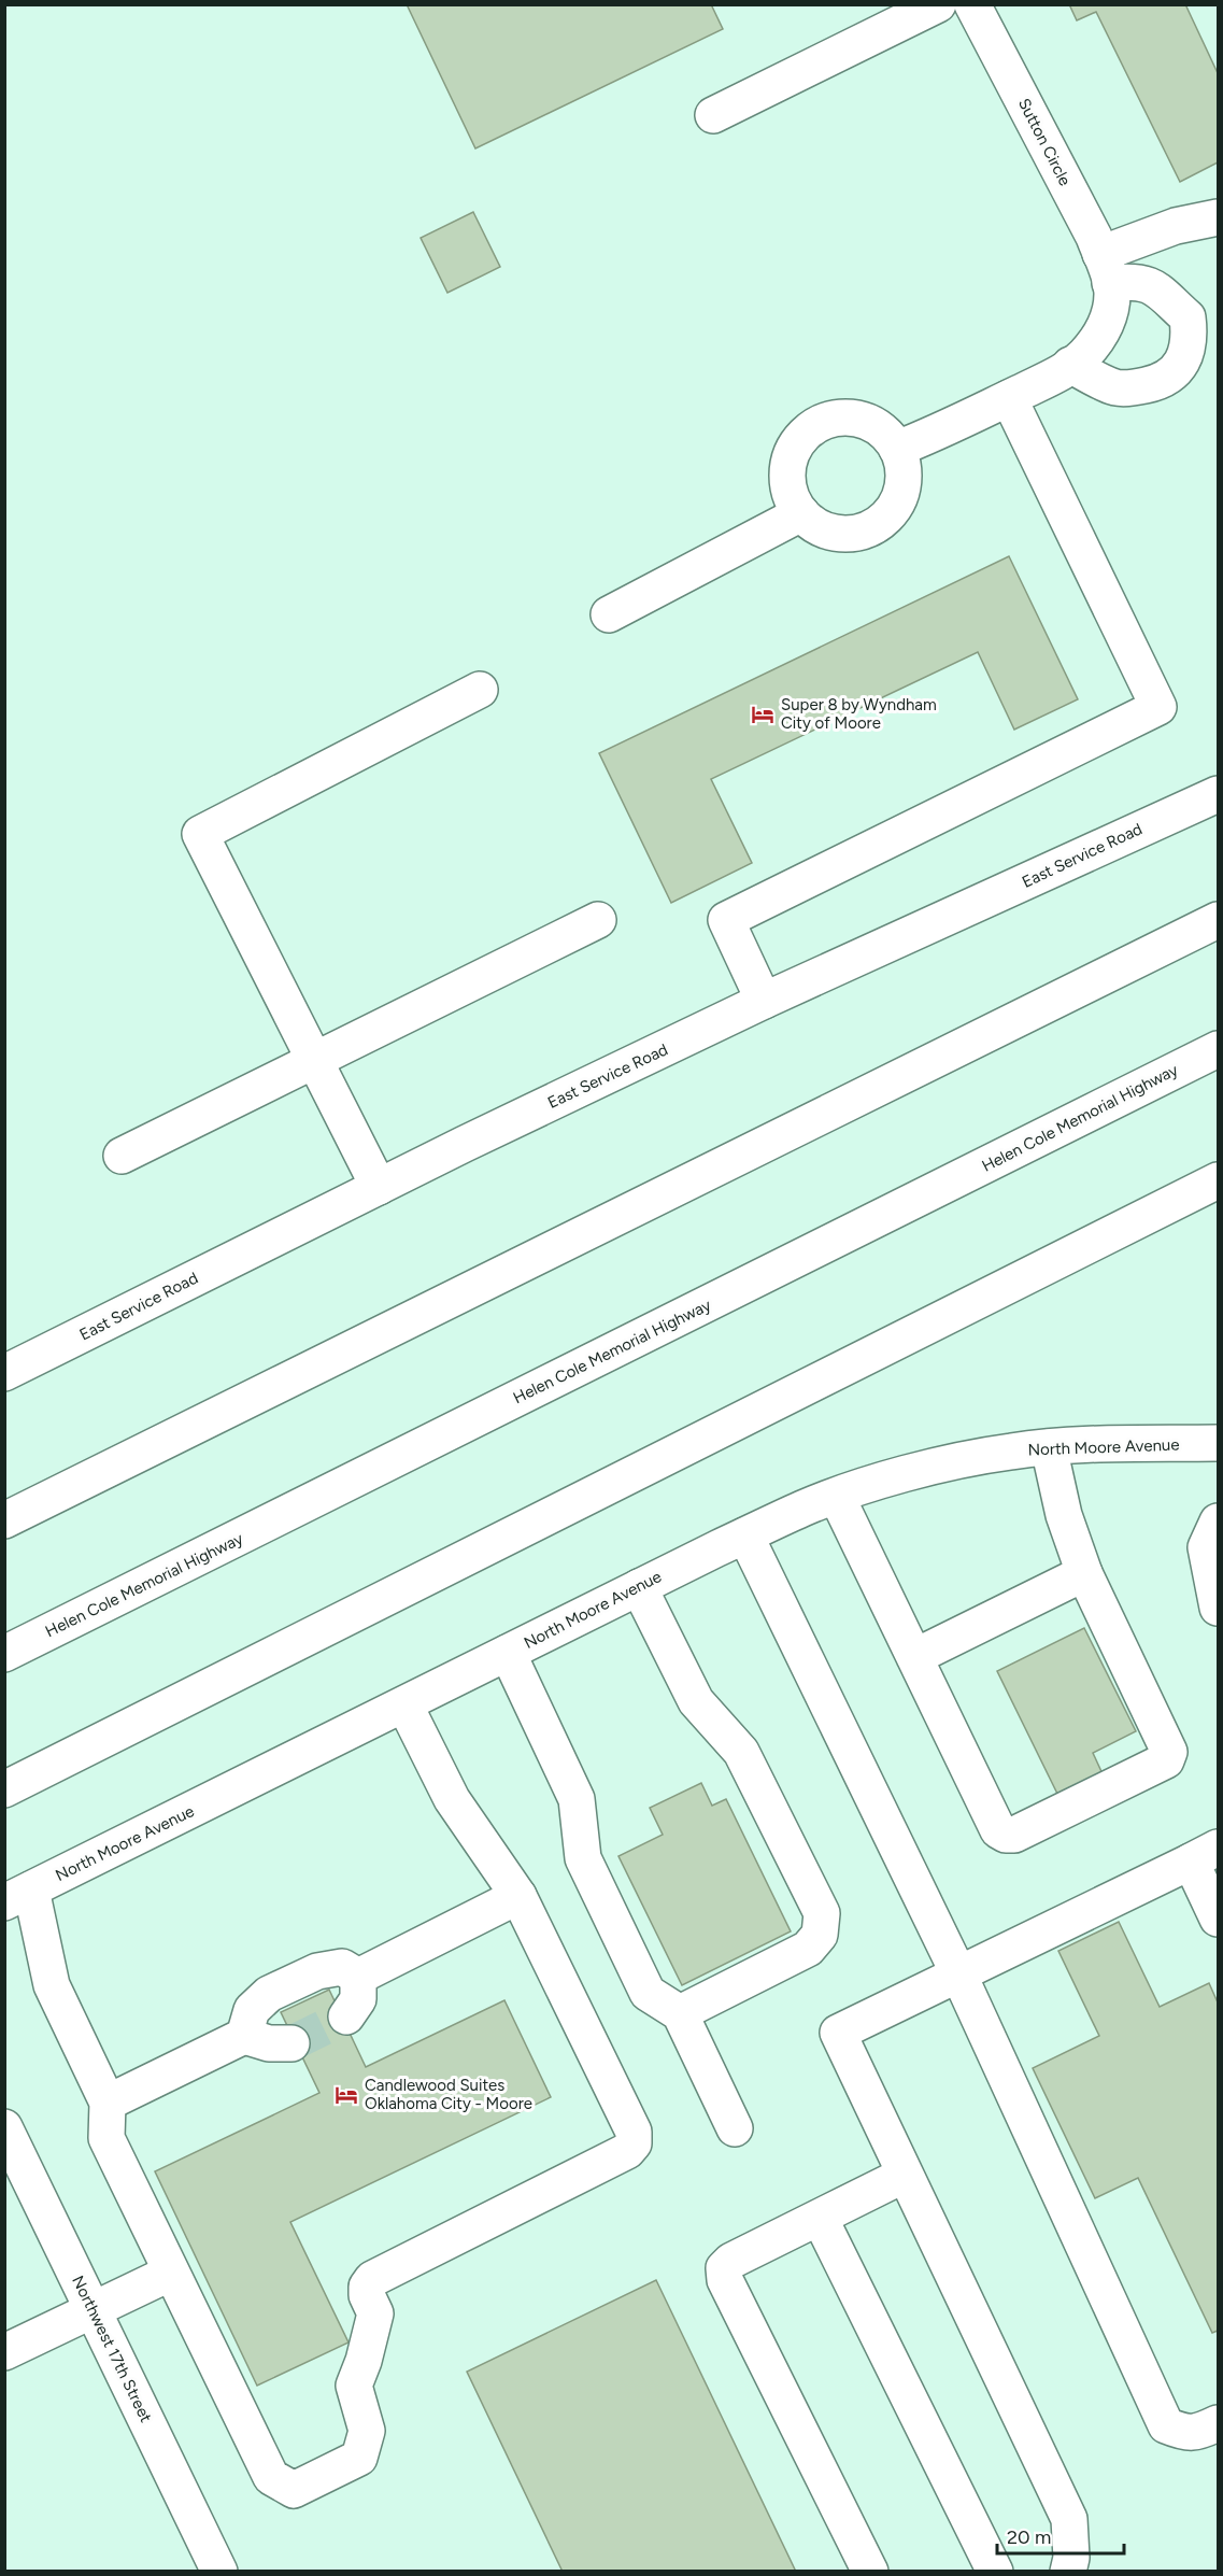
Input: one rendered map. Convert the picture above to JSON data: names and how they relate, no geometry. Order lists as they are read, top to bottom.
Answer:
{
  "streets": {
    "main road": [
      "Sutton Circle",
      "East Service Road",
      "Helen Cole Memorial Highway",
      "North Moore Avenue",
      "Northwest 17th Street"
    ]
  },
  "places": {
    "hotel": ["Super 8 by Wyndham City of Moore", "Candlewood Suites Oklahoma City - Moore"]
  },
  "scale_bar": "20 m"
}
